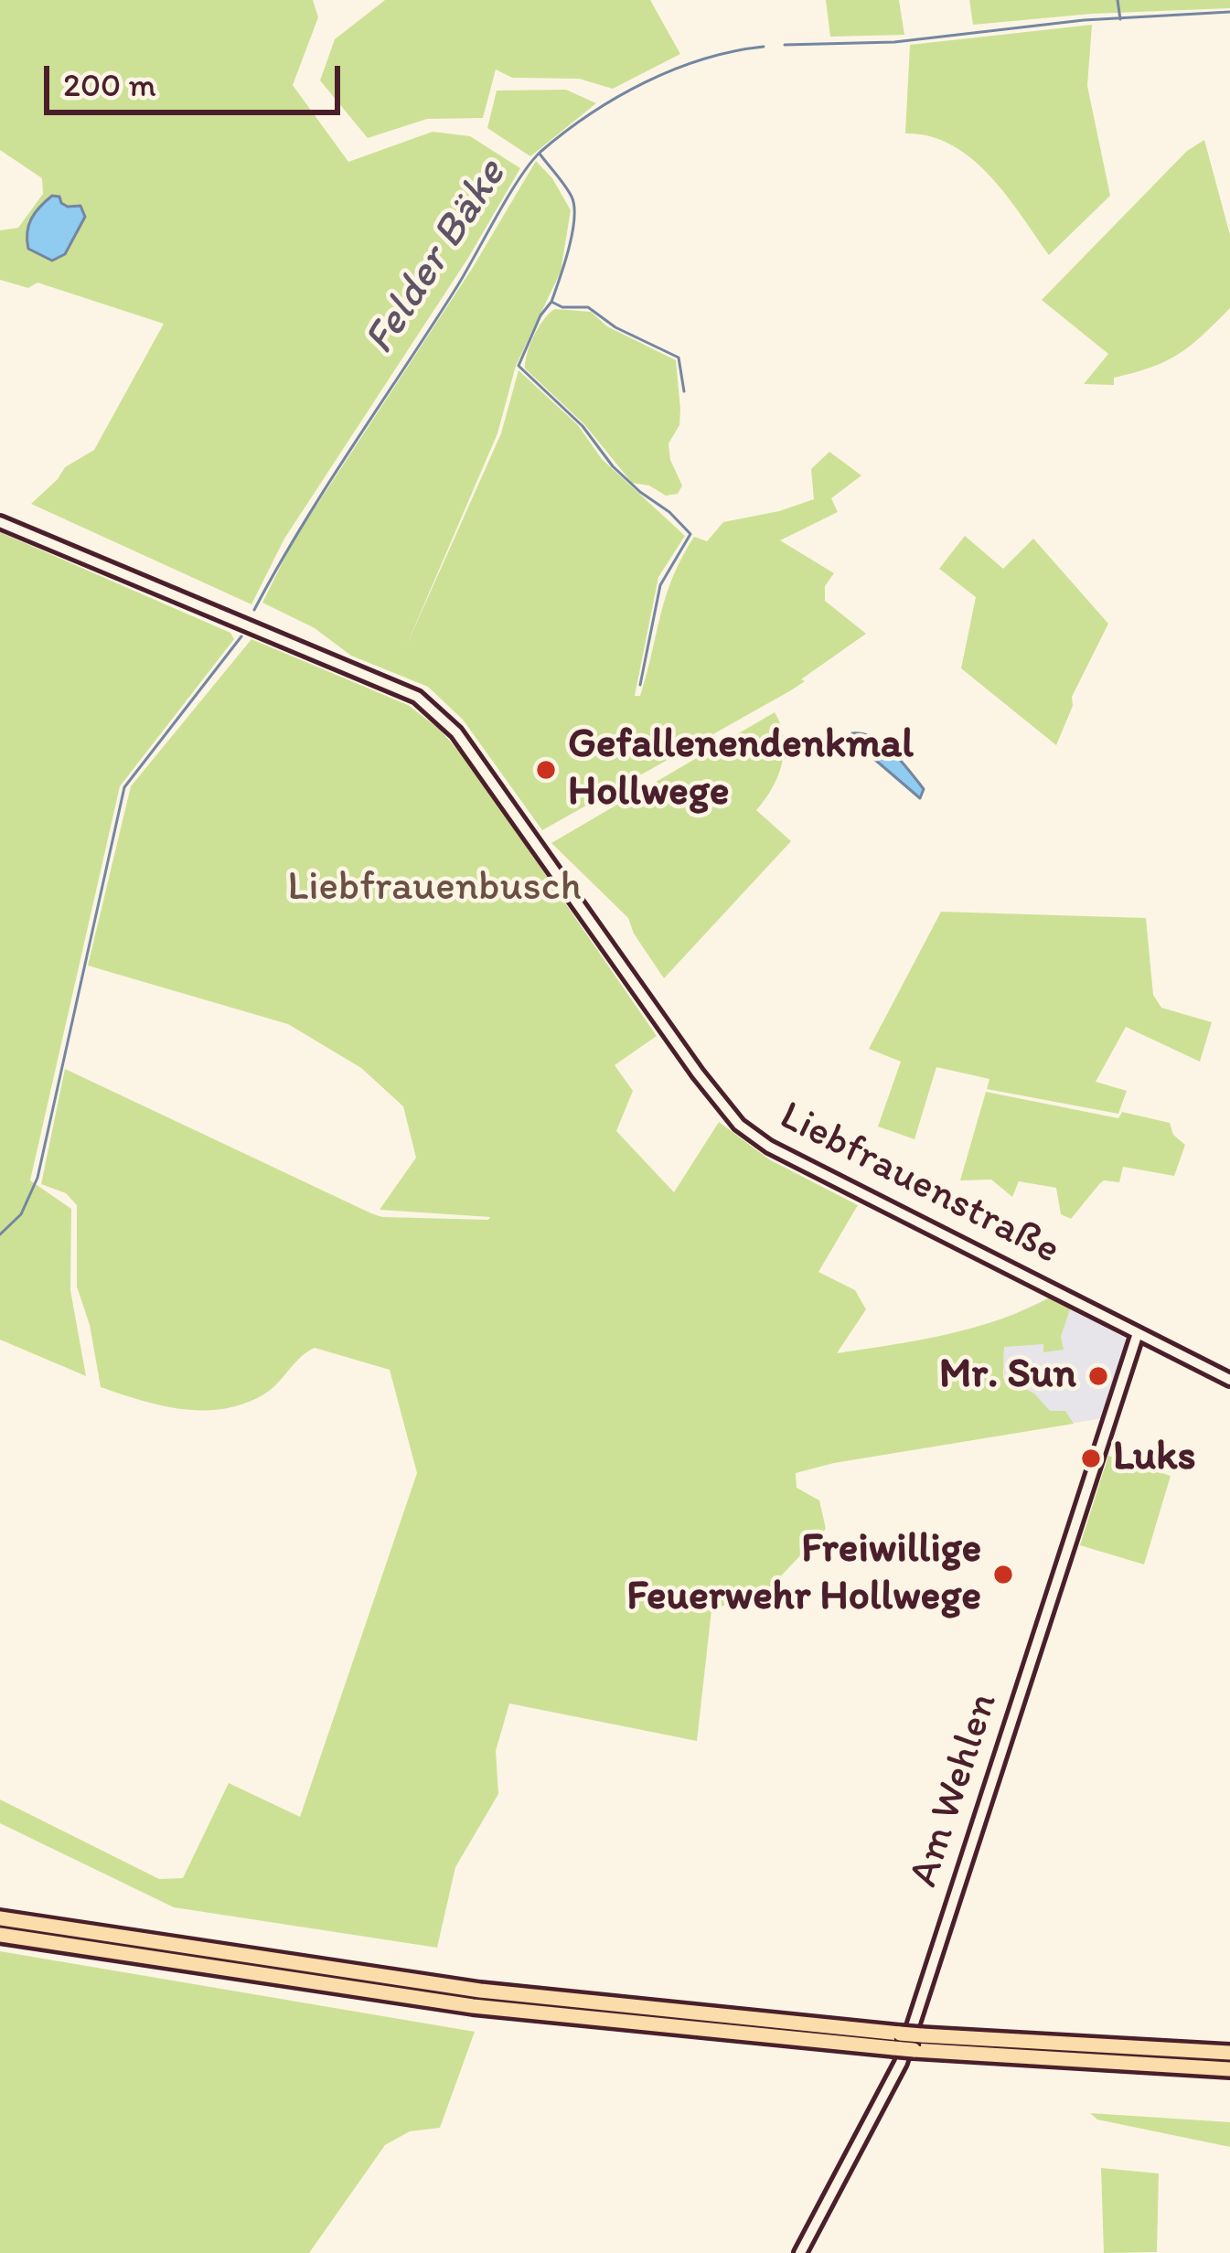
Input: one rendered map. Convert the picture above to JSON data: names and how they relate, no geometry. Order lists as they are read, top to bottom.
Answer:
{
  "streets": {
    "street": ["Liebfrauenstraße", "Am Wehlen"]
  },
  "crossings": [
    ["Liebfrauenstraße", "Am Wehlen"]
  ],
  "water": ["Felder Bäke"],
  "parks": ["Liebfrauenbusch"],
  "places": [
    "Gefallenendenkmal Hollwege",
    "Mr. Sun",
    "Luks",
    "Freiwillige Feuerwehr Hollwege"
  ],
  "scale_bar": "200 m"
}
